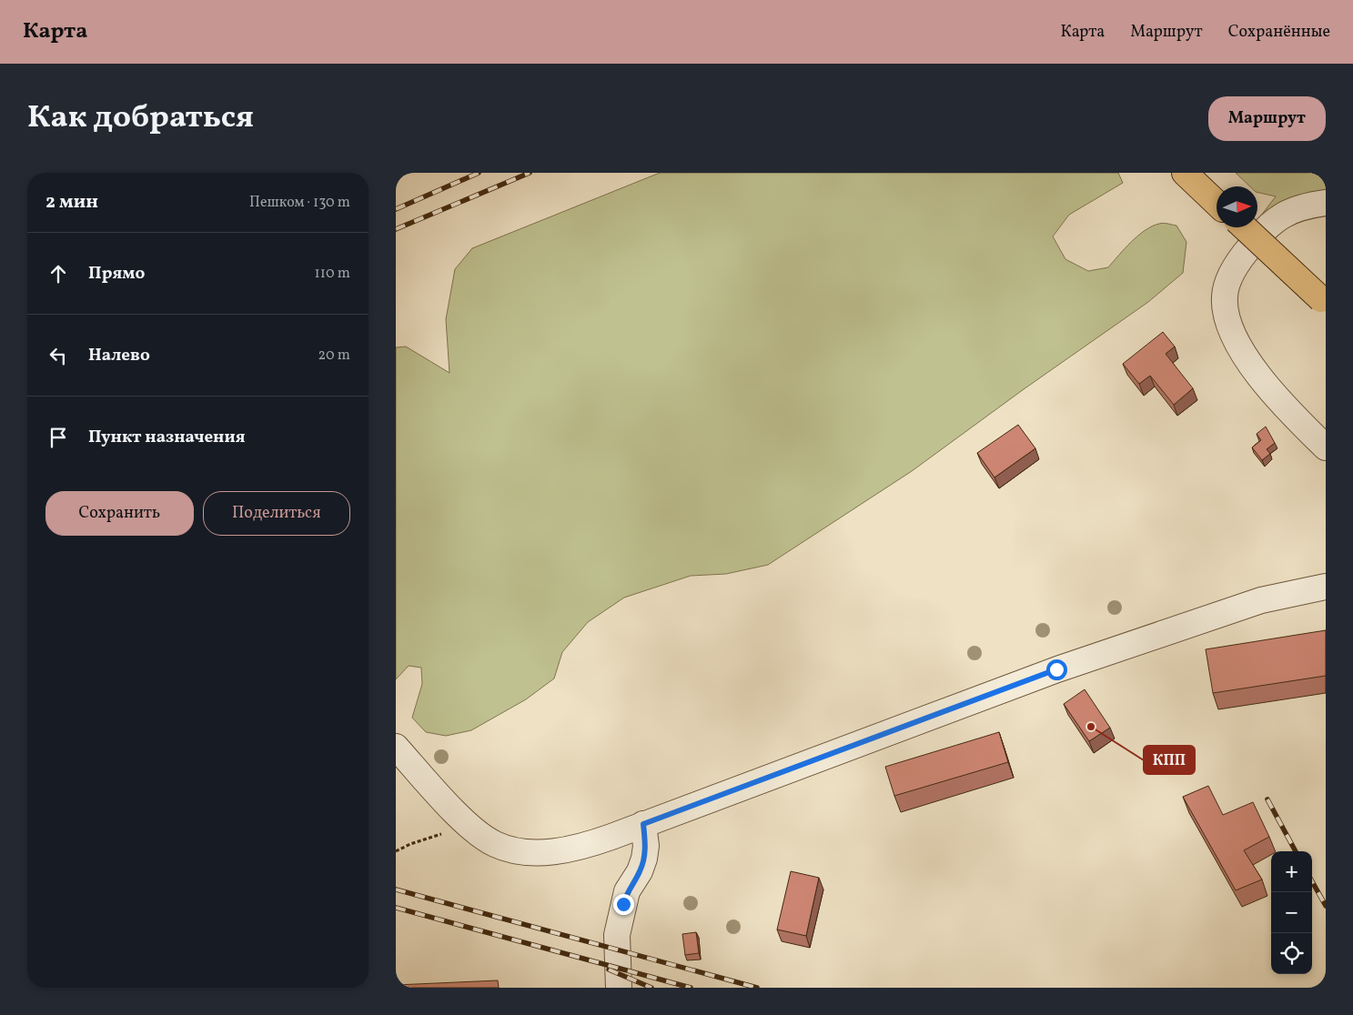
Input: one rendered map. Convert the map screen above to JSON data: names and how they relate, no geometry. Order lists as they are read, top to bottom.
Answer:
{
  "places": ["КПП"],
  "north": "right",
  "page": {
    "header": "Карта",
    "nav": ["Карта", "Маршрут", "Сохранённые"],
    "title": "Как добраться",
    "buttons": [
      "Маршрут",
      ["Сохранить", "Поделиться"]
    ],
    "heading": ["2 мин", "Пешком · 130 m"],
    "list": [
      ["Прямо", "110 m"],
      ["Налево", "20 m"],
      "Пункт назначения"
    ],
    "map_buttons": ["+", "−"]
  }
}
